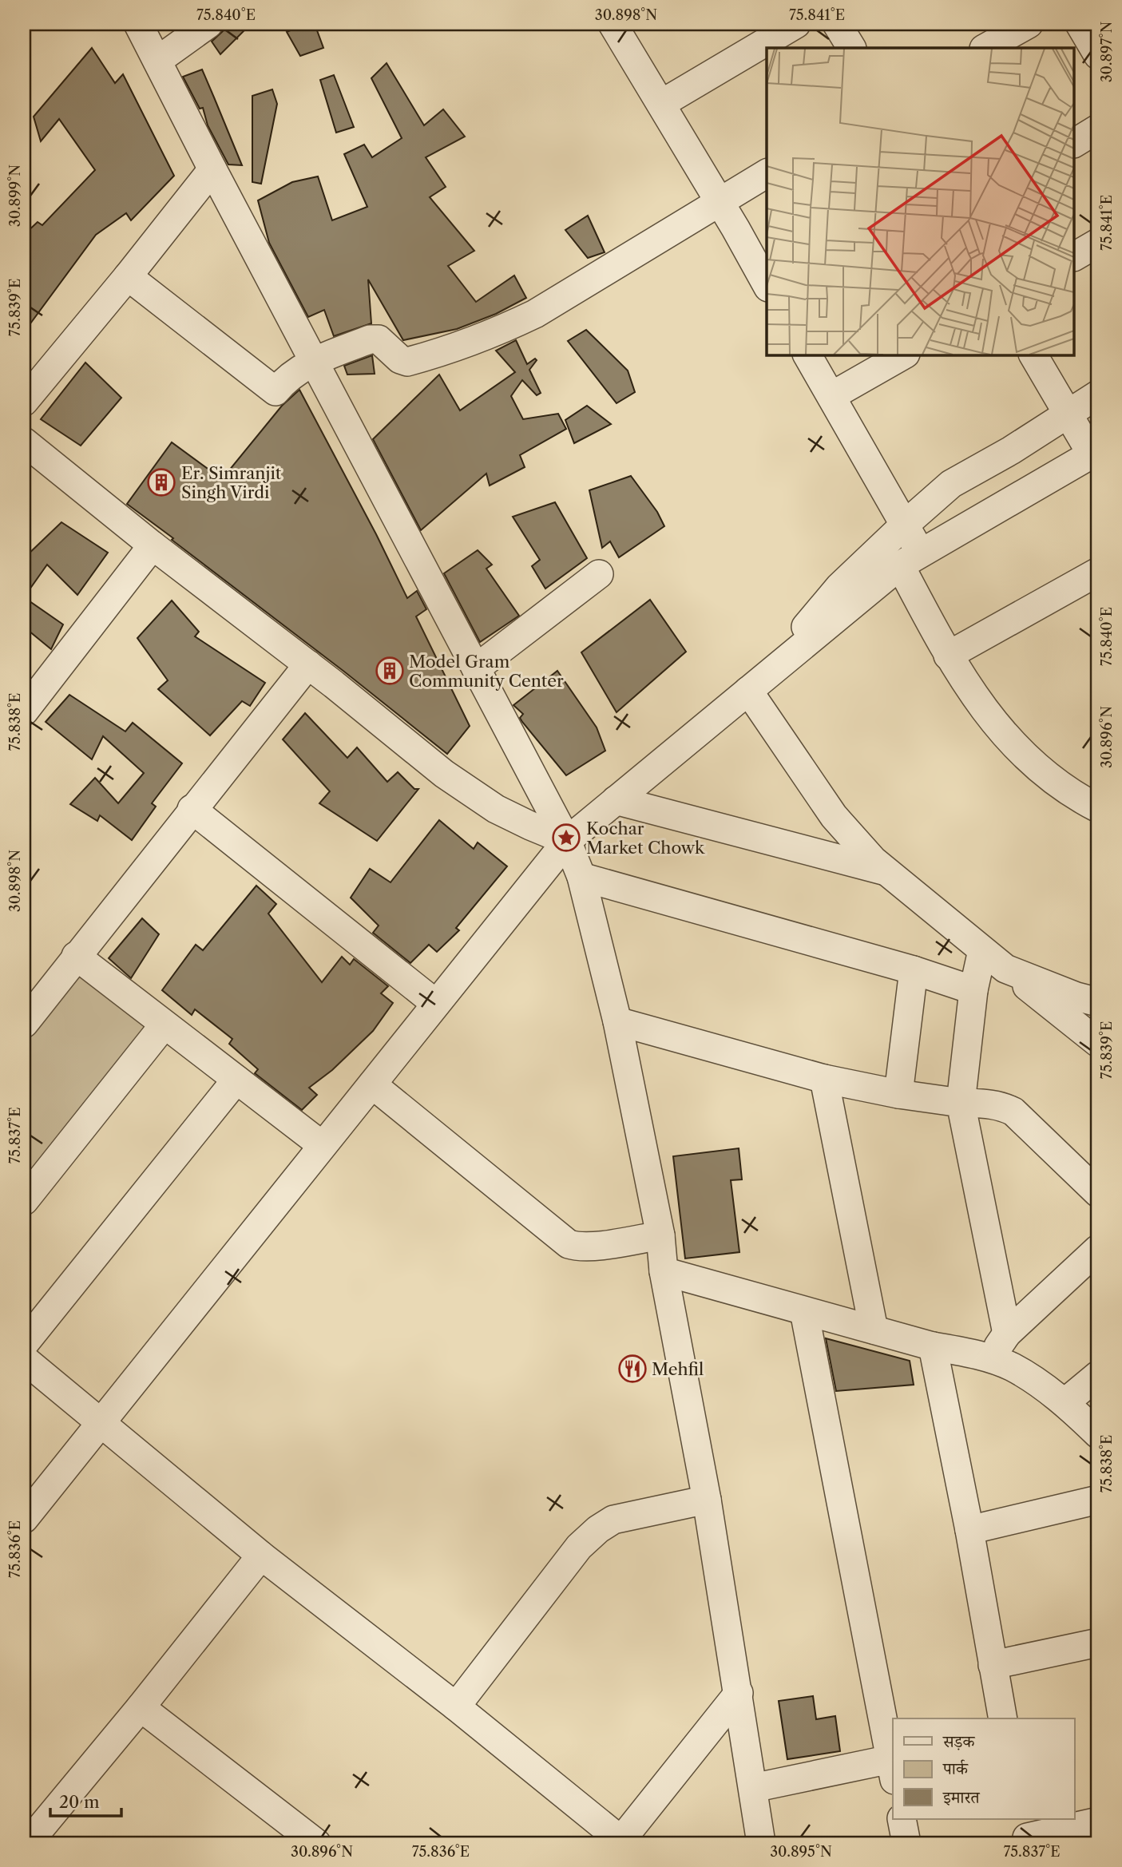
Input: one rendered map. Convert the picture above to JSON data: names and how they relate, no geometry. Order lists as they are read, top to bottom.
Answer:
{
  "places": {
    "building": ["Er. Simranjit Singh Virdi", "Model Gram Community Center"],
    "place": ["Kochar Market Chowk"],
    "restaurant": ["Mehfil"]
  },
  "legend": ["सड़क", "पार्क", "इमारत"],
  "scale_bar": "20 m",
  "coordinates": [
    "75.840°E",
    "30.898°N",
    "75.841°E",
    "30.897°N",
    "30.899°N",
    "75.839°E",
    "75.838°E",
    "30.896°N",
    "75.837°E",
    "75.836°E",
    "30.895°N"
  ]
}
